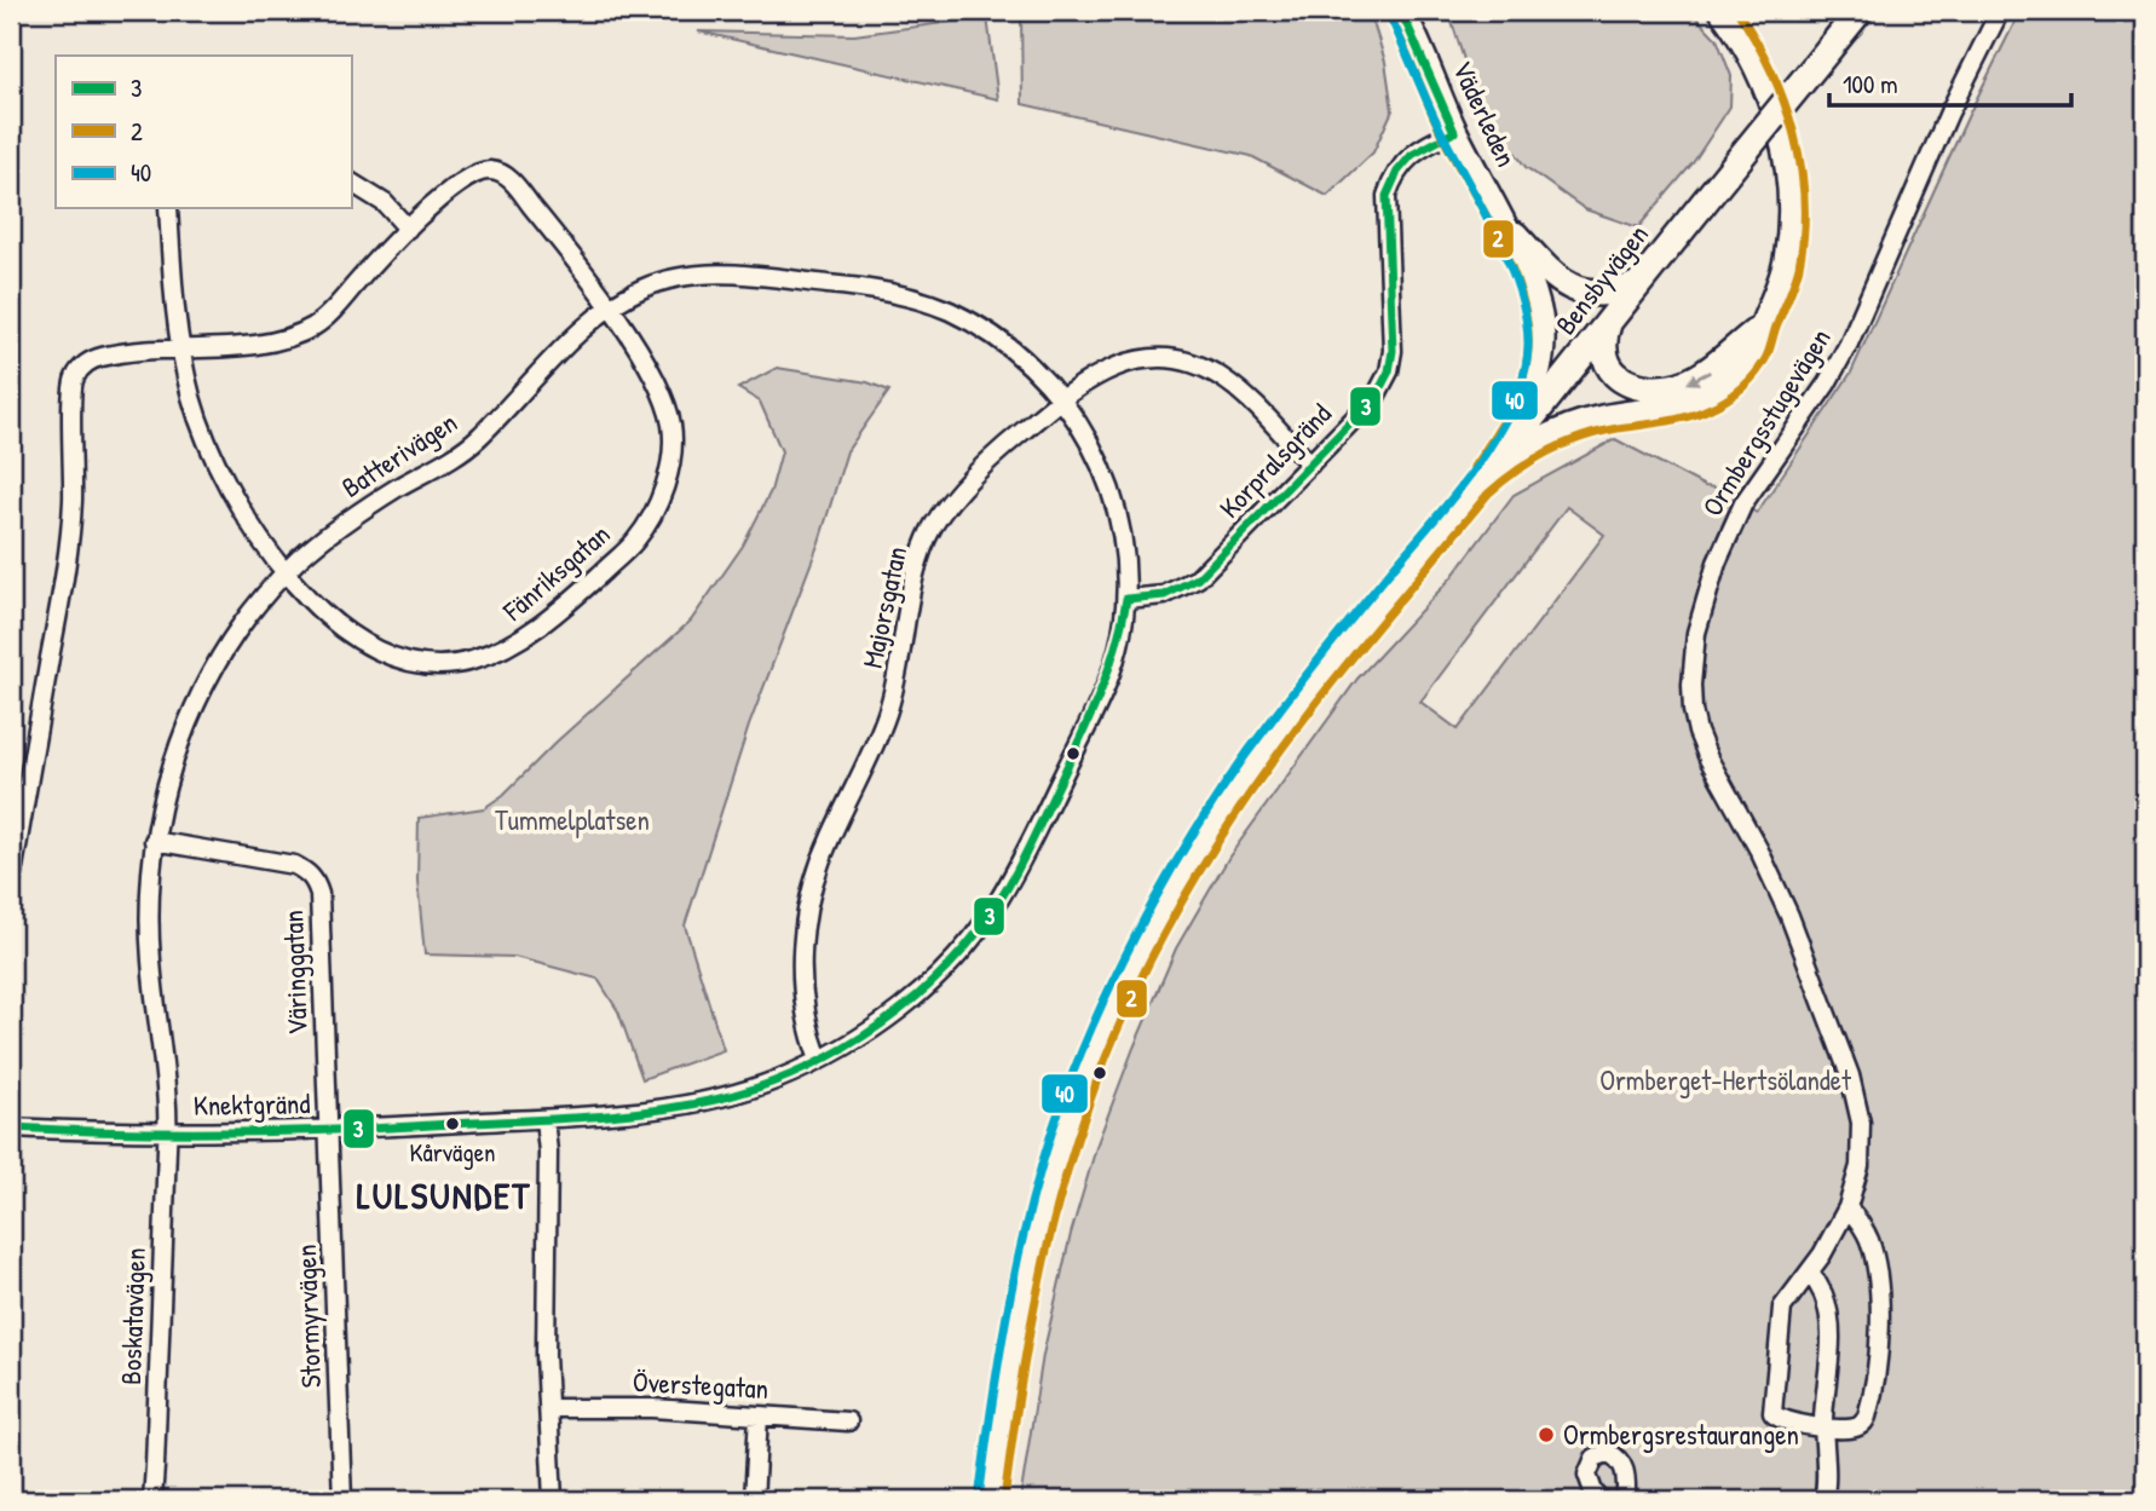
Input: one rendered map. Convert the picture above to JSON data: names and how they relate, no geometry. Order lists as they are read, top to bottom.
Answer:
{
  "streets": {
    "main road": ["Väderleden", "Bensbyvägen"],
    "street": [
      "Ormbergsstugevägen",
      "Batterivägen",
      "Korpralsgränd",
      "Fänriksgatan",
      "Majorsgatan",
      "Väringgatan",
      "Knektgränd",
      "Boskatavägen",
      "Stormyrvägen",
      "Överstegatan"
    ]
  },
  "crossings": [
    ["Väderleden", "Bensbyvägen"],
    ["Väderleden", "Korpralsgränd"],
    ["Batterivägen", "Korpralsgränd"],
    ["Batterivägen", "Fänriksgatan"],
    ["Batterivägen", "Majorsgatan"],
    ["Batterivägen", "Väringgatan"],
    ["Batterivägen", "Knektgränd"],
    ["Batterivägen", "Boskatavägen"],
    ["Korpralsgränd", "Majorsgatan"],
    ["Väringgatan", "Knektgränd"],
    ["Väringgatan", "Stormyrvägen"],
    ["Knektgränd", "Boskatavägen"],
    ["Knektgränd", "Stormyrvägen"]
  ],
  "districts": ["LULSUNDET"],
  "parks": ["Tummelplatsen", "Ormberget-Hertsölandet"],
  "places": ["Kårvägen", "Ormbergsrestaurangen"],
  "lines": ["transit line 3", "transit line 2", "transit line 40"],
  "legend": ["3", "2", "40"],
  "scale_bar": "100 m"
}
